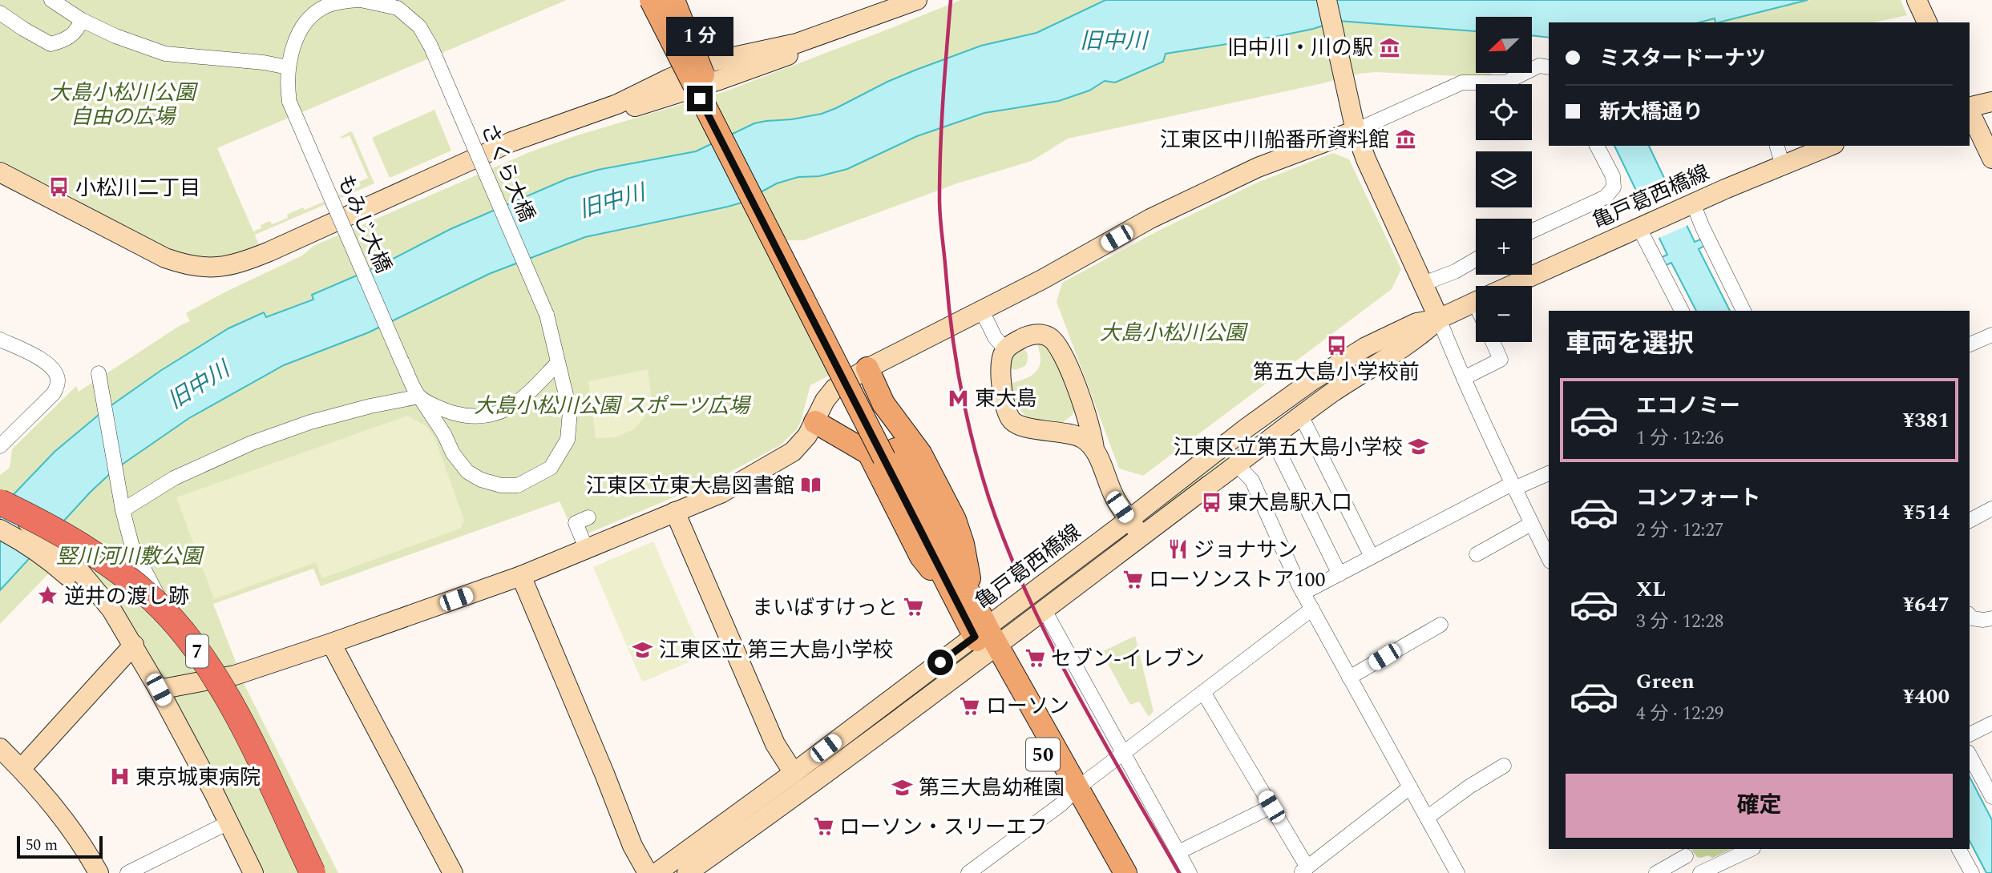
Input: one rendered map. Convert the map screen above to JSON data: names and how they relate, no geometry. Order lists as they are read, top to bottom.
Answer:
{
  "streets": {
    "highway": ["7"],
    "main road": ["50"],
    "street": ["さくら大橋", "亀戸葛西橋線", "もみじ大橋"]
  },
  "crossings": [
    ["さくら大橋", "もみじ大橋"],
    ["亀戸葛西橋線", "50"]
  ],
  "water": ["旧中川"],
  "parks": [
    "大島小松川公園 自由の広場",
    "大島小松川公園",
    "大島小松川公園 スポーツ広場",
    "竪川河川敷公園"
  ],
  "places": {
    "museum": ["旧中川・川の駅", "江東区中川船番所資料館"],
    "bus stop": ["小松川二丁目", "第五大島小学校前", "東大島駅入口"],
    "metro station": ["東大島"],
    "school or university": ["江東区立第五大島小学校", "江東区立 第三大島小学校", "第三大島幼稚園"],
    "library": ["江東区立東大島図書館"],
    "restaurant": ["ジョナサン"],
    "supermarket": [
      "ローソンストア100",
      "まいばすけっと",
      "セブン-イレブン",
      "ローソン",
      "ローソン・スリーエフ"
    ],
    "place": ["逆井の渡し跡"],
    "hospital": ["東京城東病院"]
  },
  "scale_bar": "50 m",
  "north": "bottom left",
  "page": {
    "map_buttons": ["+", "−"],
    "bubble": "1 分",
    "banner": ["ミスタードーナツ", "新大橋通り"],
    "heading": "車両を選択",
    "list": [
      {
        "name": "エコノミー",
        "note": "1 分 · 12:26",
        "value": "¥381"
      },
      {
        "name": "コンフォート",
        "note": "2 分 · 12:27",
        "value": "¥514"
      },
      {
        "name": "XL",
        "note": "3 分 · 12:28",
        "value": "¥647"
      },
      {
        "name": "Green",
        "note": "4 分 · 12:29",
        "value": "¥400"
      }
    ],
    "buttons": "確定",
    "scale": "50 m"
  }
}
